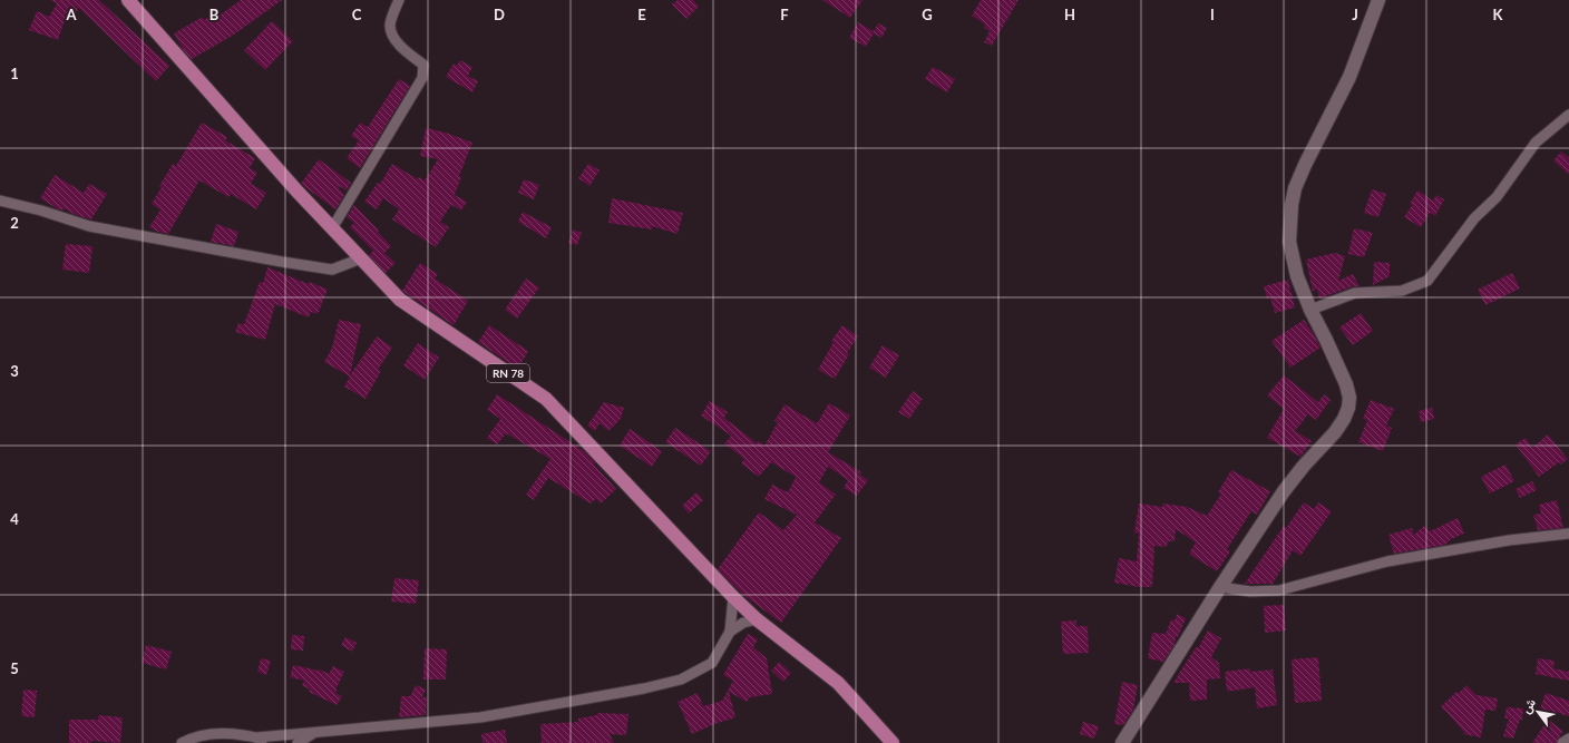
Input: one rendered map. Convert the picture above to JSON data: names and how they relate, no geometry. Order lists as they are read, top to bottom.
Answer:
{
  "streets": {
    "main road": ["RN 78"]
  },
  "north": "top left",
  "grid": {
    "columns": [
      "A",
      "B",
      "C",
      "D",
      "E",
      "F",
      "G",
      "H",
      "I",
      "J",
      "K"
    ],
    "rows": [
      "1",
      "2",
      "3",
      "4",
      "5"
    ]
  }
}
